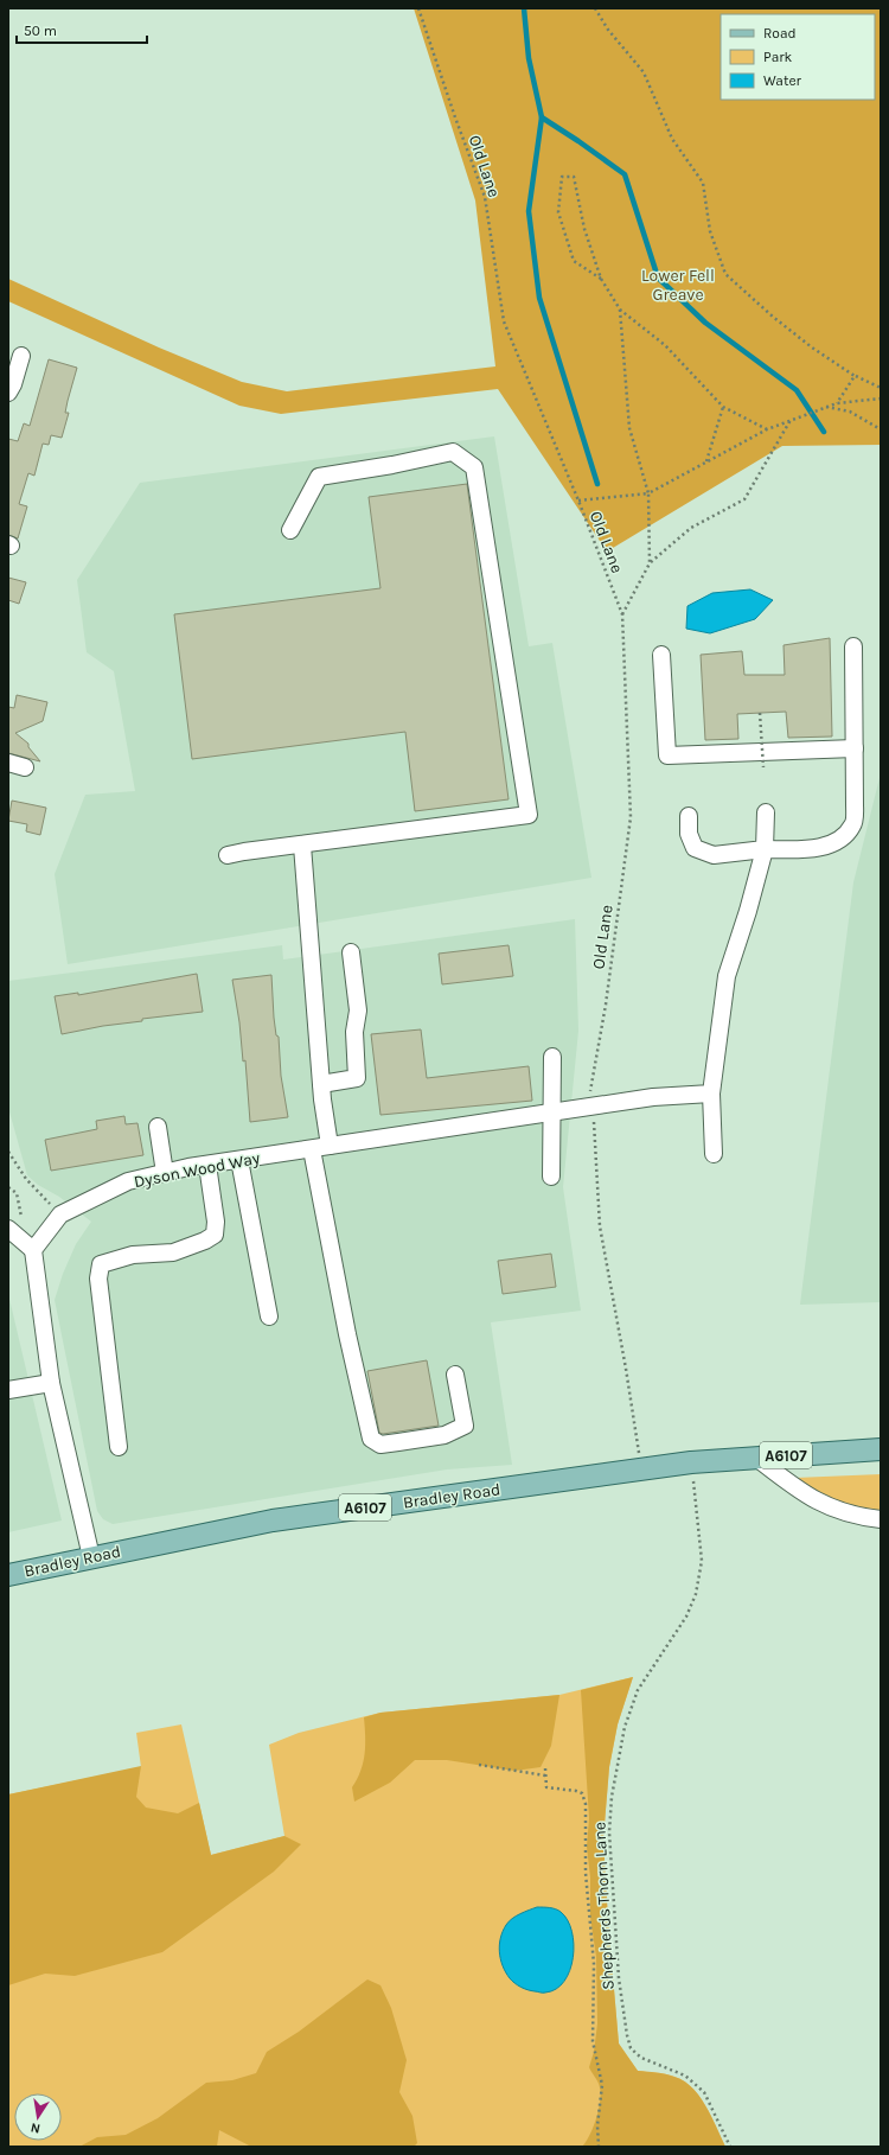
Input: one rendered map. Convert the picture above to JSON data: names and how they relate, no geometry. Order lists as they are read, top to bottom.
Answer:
{
  "streets": {
    "main road": ["A6107", "Bradley Road"],
    "street": ["Dyson Wood Way"],
    "path": ["Old Lane", "Shepherds Thorn Lane"]
  },
  "crossings": [
    ["Old Lane", "Dyson Wood Way"],
    ["Old Lane", "Bradley Road"],
    ["Bradley Road", "Shepherds Thorn Lane"]
  ],
  "parks": ["Lower Fell Greave"],
  "legend": ["Road", "Park", "Water"],
  "scale_bar": "50 m",
  "north": "bottom"
}
